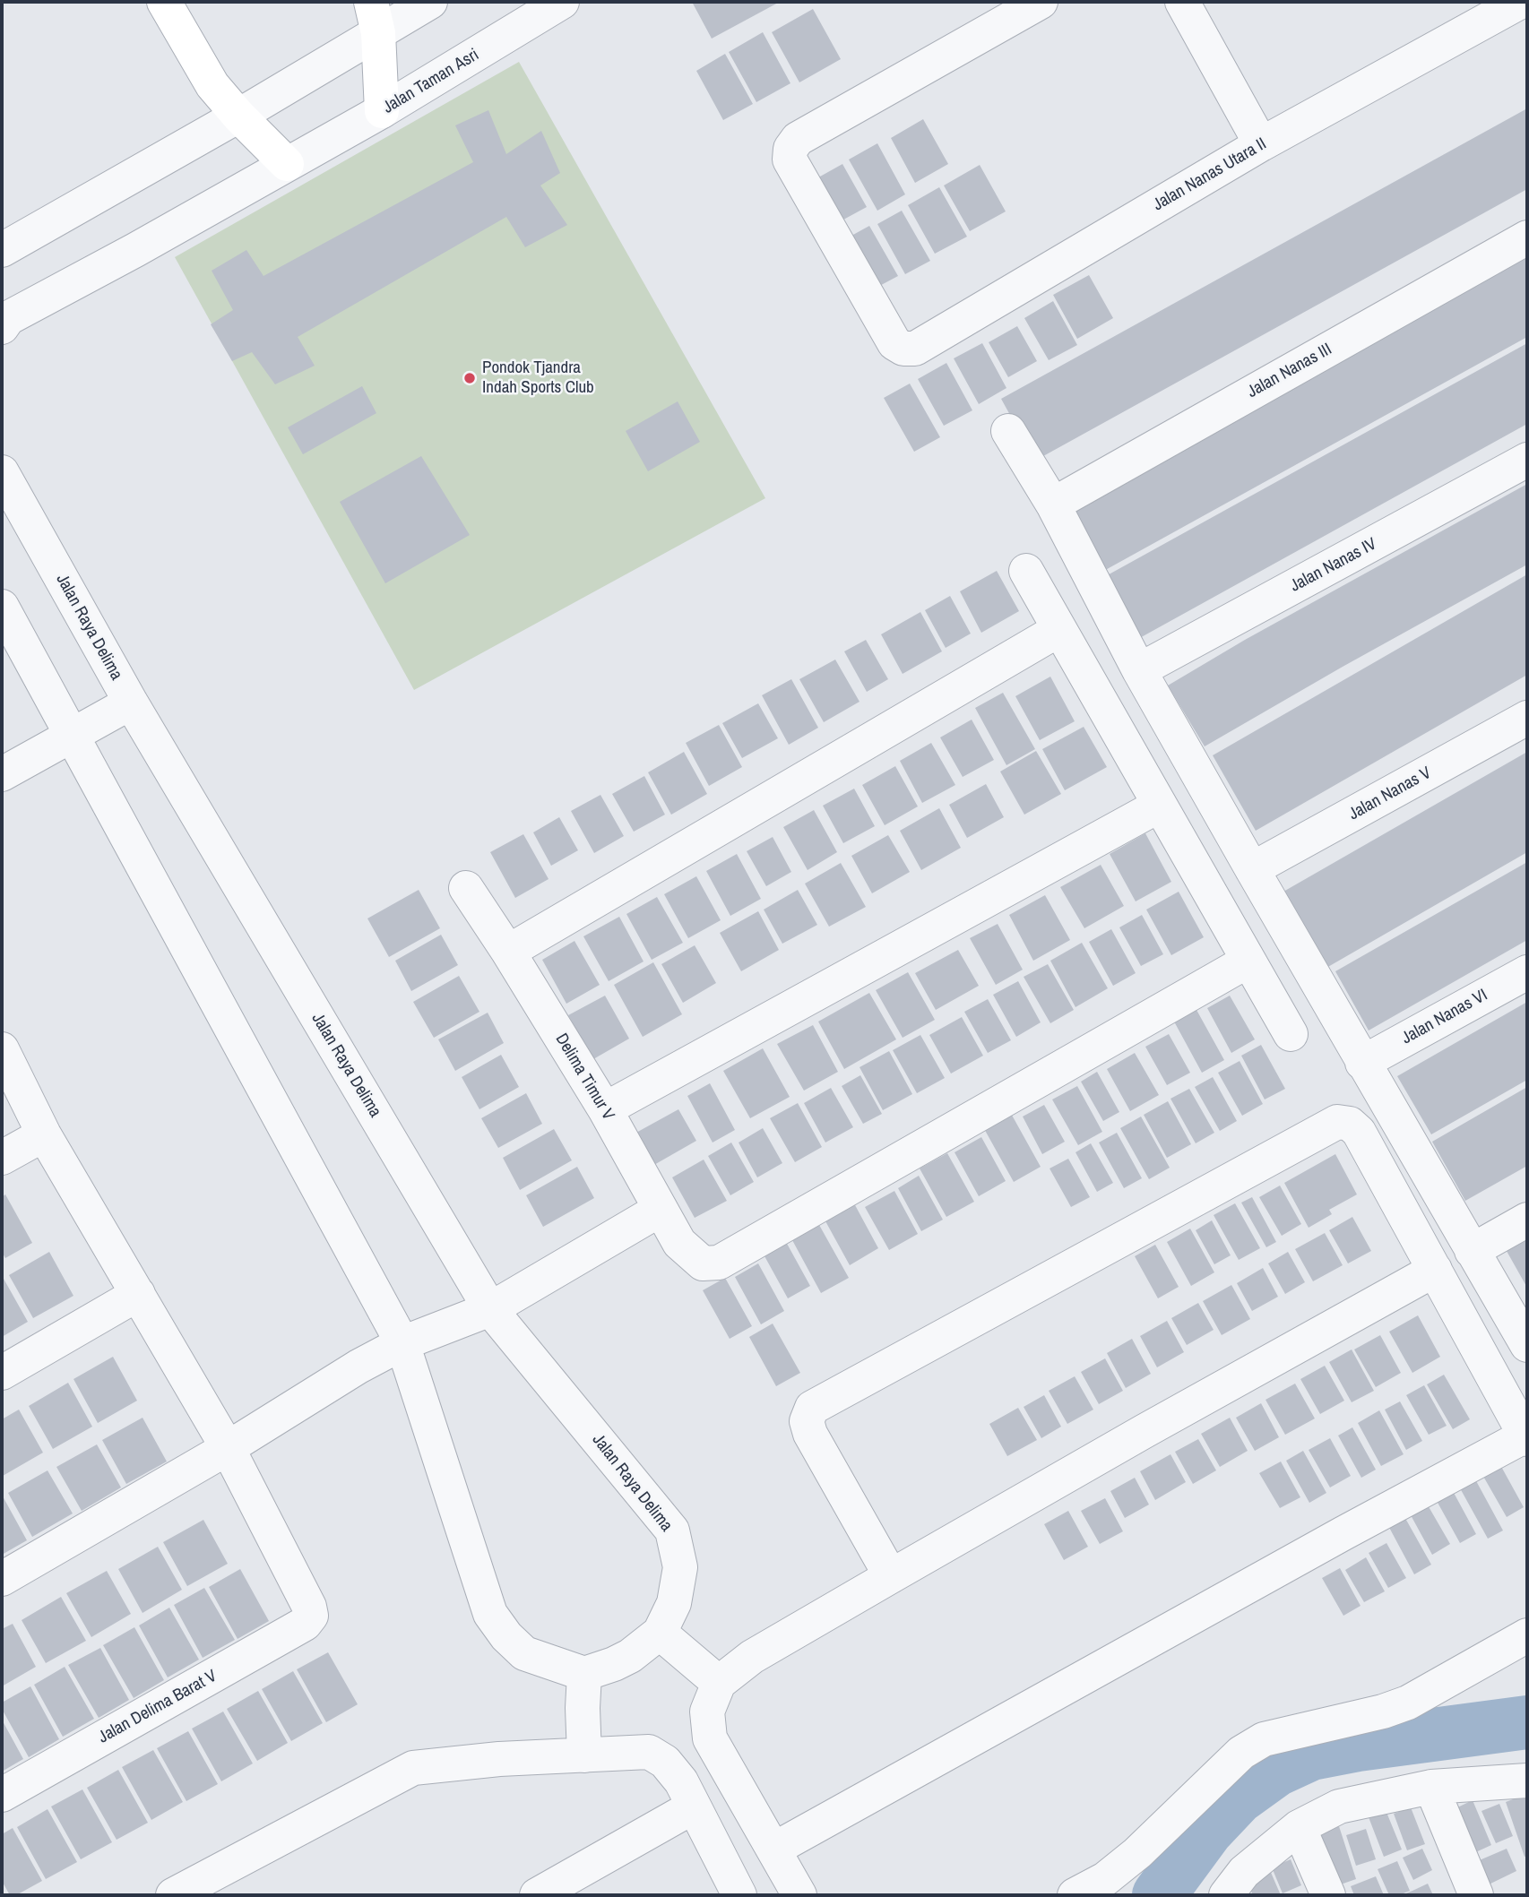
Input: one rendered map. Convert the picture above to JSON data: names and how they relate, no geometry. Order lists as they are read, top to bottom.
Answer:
{
  "streets": {
    "street": [
      "Jalan Taman Asri",
      "Jalan Nanas Utara II",
      "Jalan Nanas III",
      "Jalan Nanas IV",
      "Jalan Raya Delima",
      "Jalan Nanas V",
      "Jalan Nanas VI",
      "Delima Timur V",
      "Jalan Delima Barat V"
    ]
  },
  "places": ["Pondok Tjandra Indah Sports Club"]
}
